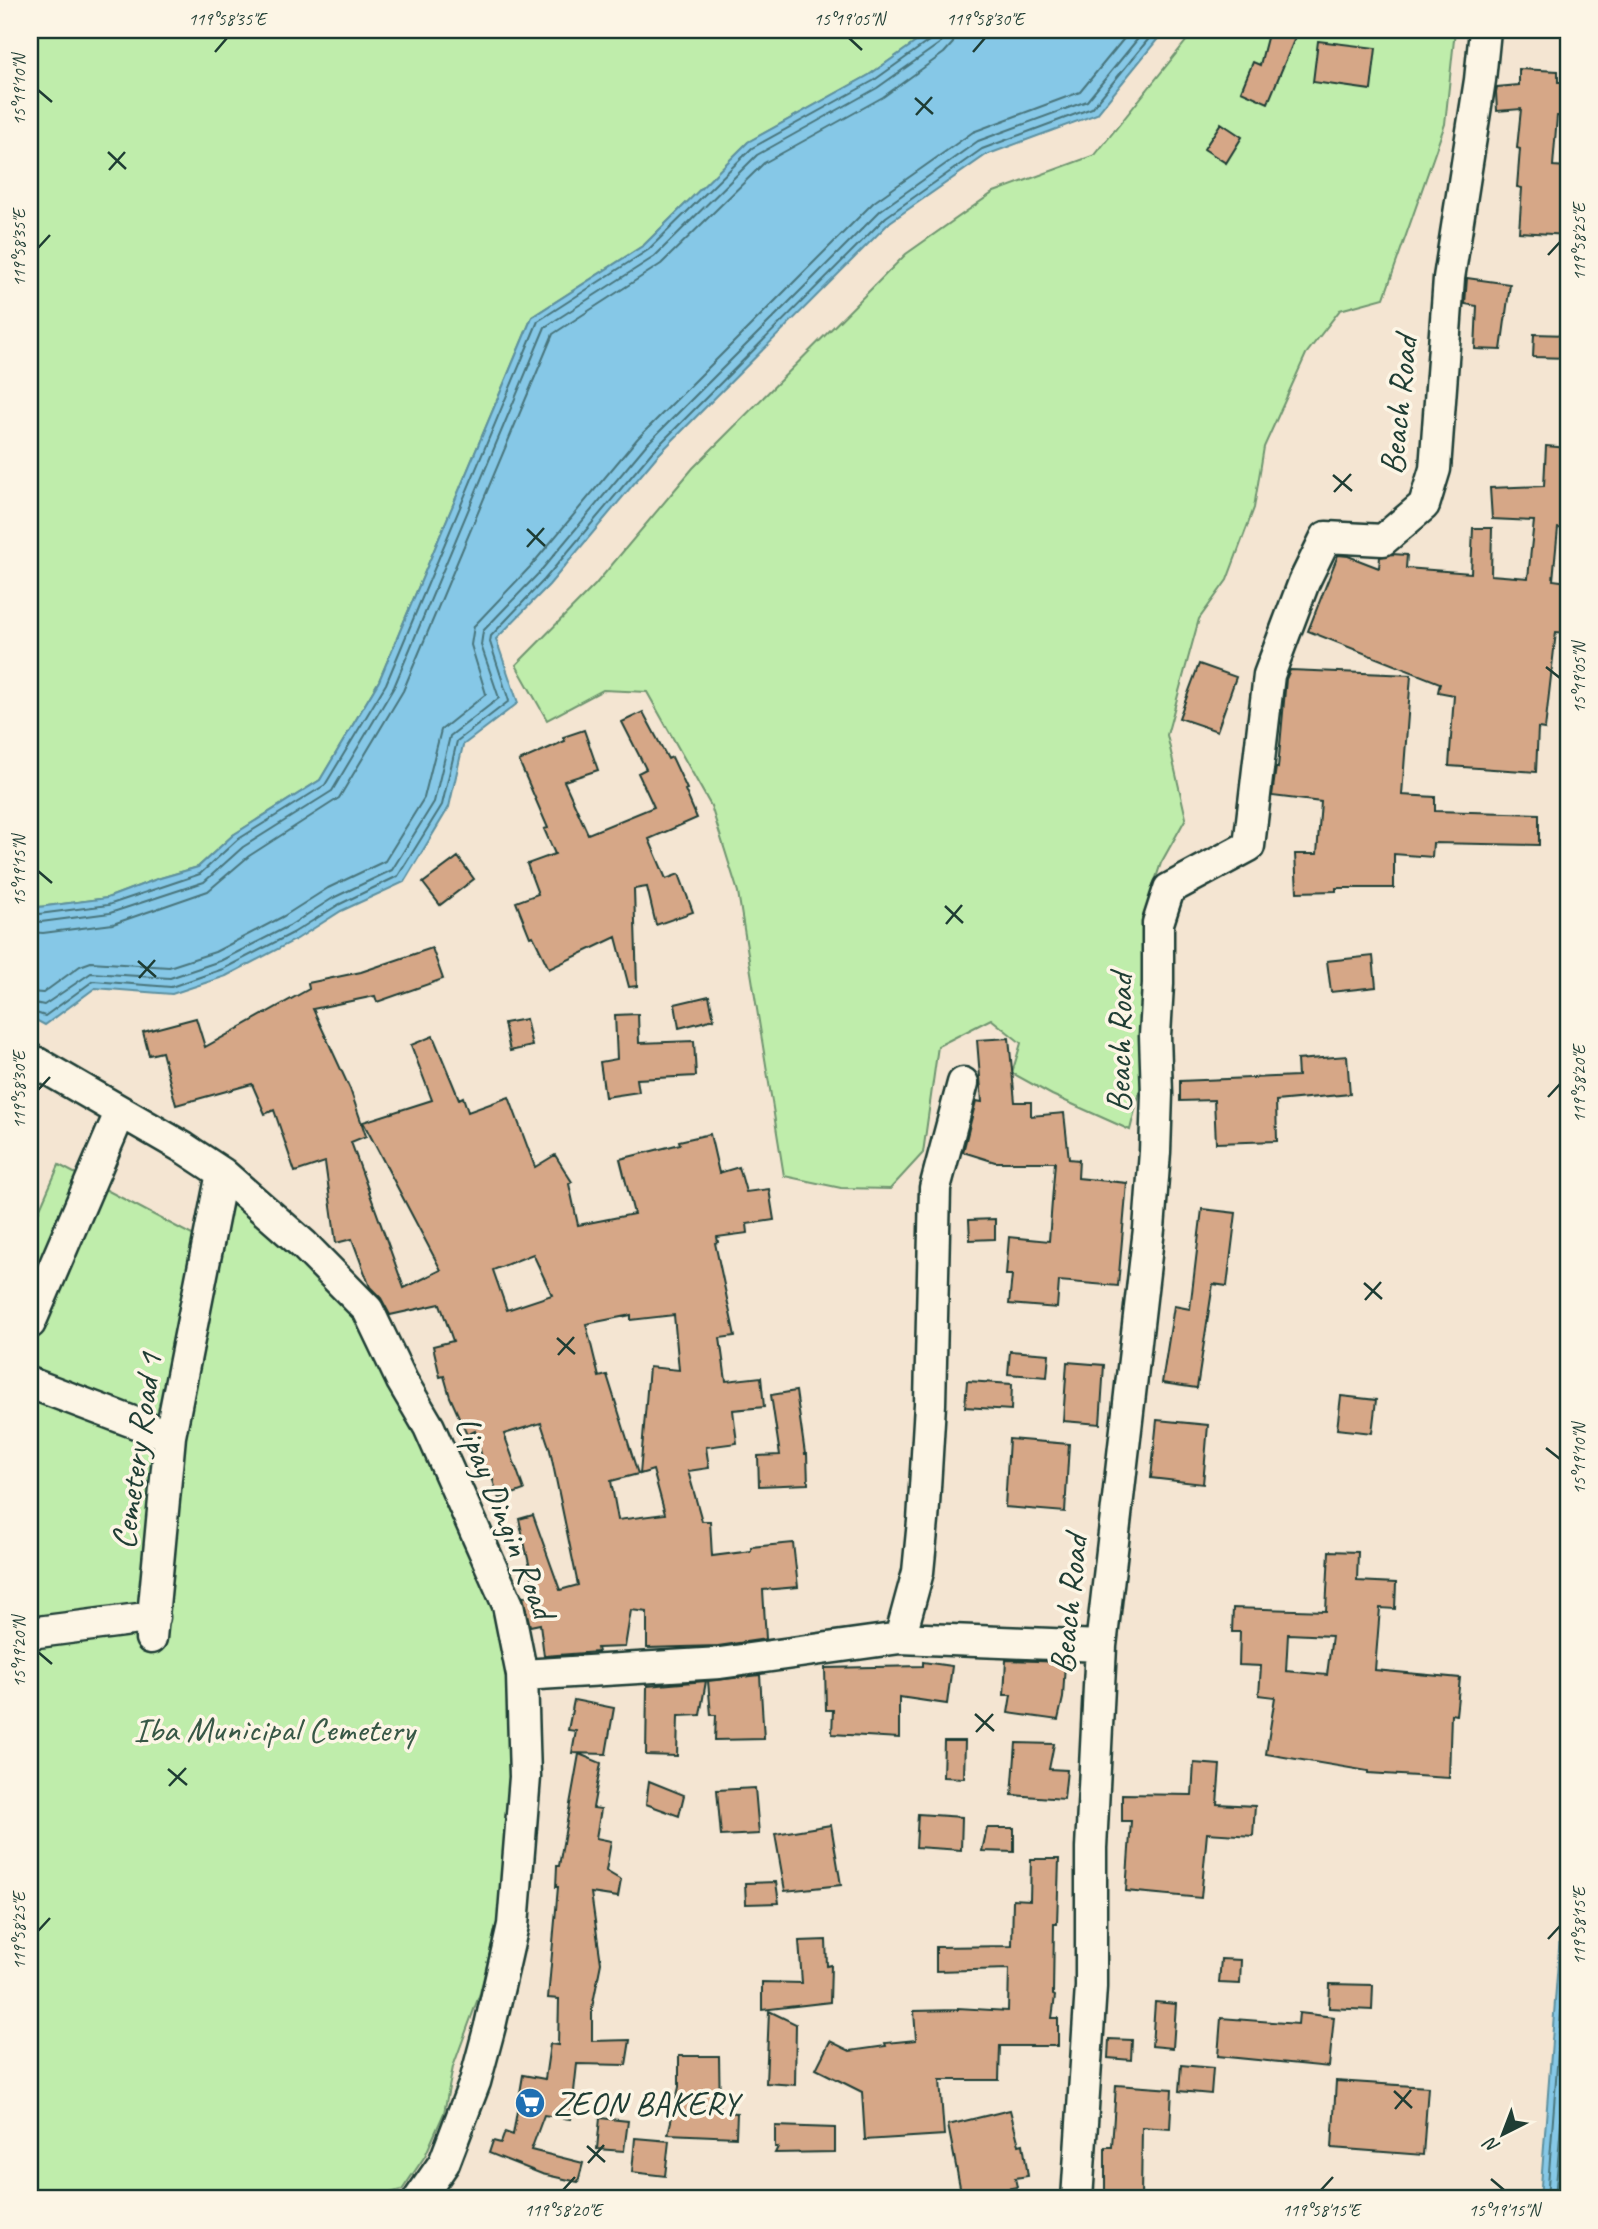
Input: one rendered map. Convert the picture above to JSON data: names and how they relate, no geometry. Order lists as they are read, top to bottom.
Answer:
{
  "streets": {
    "street": ["Beach Road", "Cemetery Road 1", "Lipay Dingin Road"]
  },
  "crossings": [
    ["Cemetery Road 1", "Lipay Dingin Road"]
  ],
  "parks": ["Iba Municipal Cemetery"],
  "places": {
    "supermarket": ["ZEON BAKERY"]
  },
  "north": "bottom left",
  "coordinates": [
    "119°58'35\"E",
    "15°19'05\"N",
    "119°58'30\"E",
    "15°19'10\"N",
    "119°58'25\"E",
    "15°19'15\"N",
    "119°58'20\"E",
    "15°19'20\"N",
    "119°58'15\"E"
  ]
}
